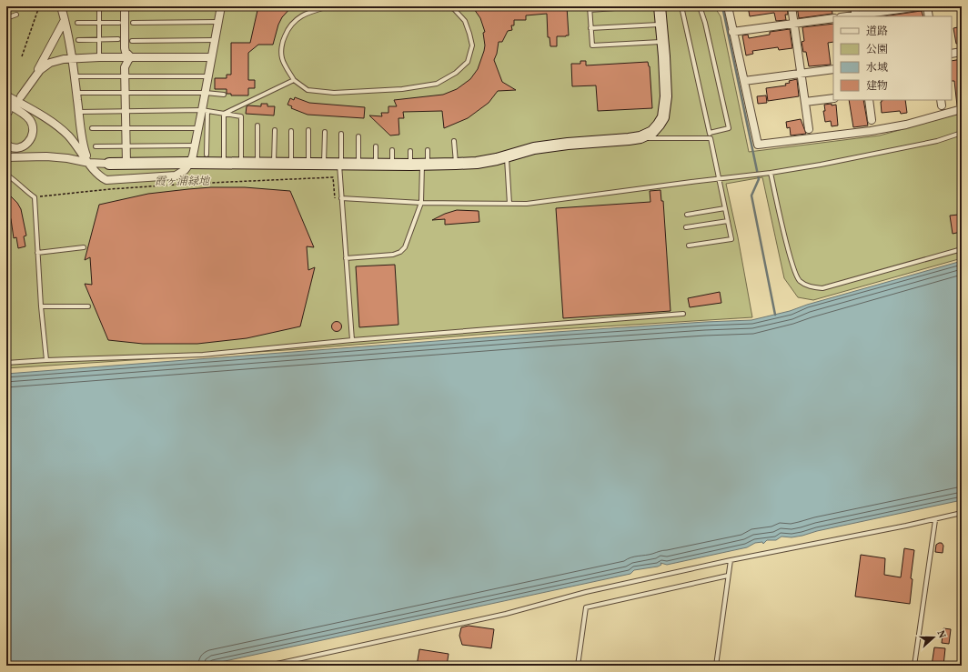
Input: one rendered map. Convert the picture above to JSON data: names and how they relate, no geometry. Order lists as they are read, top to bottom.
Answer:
{
  "parks": ["霞ヶ浦緑地"],
  "legend": [
    "道路",
    "公園",
    "水域",
    "建物"
  ],
  "north": "right"
}
